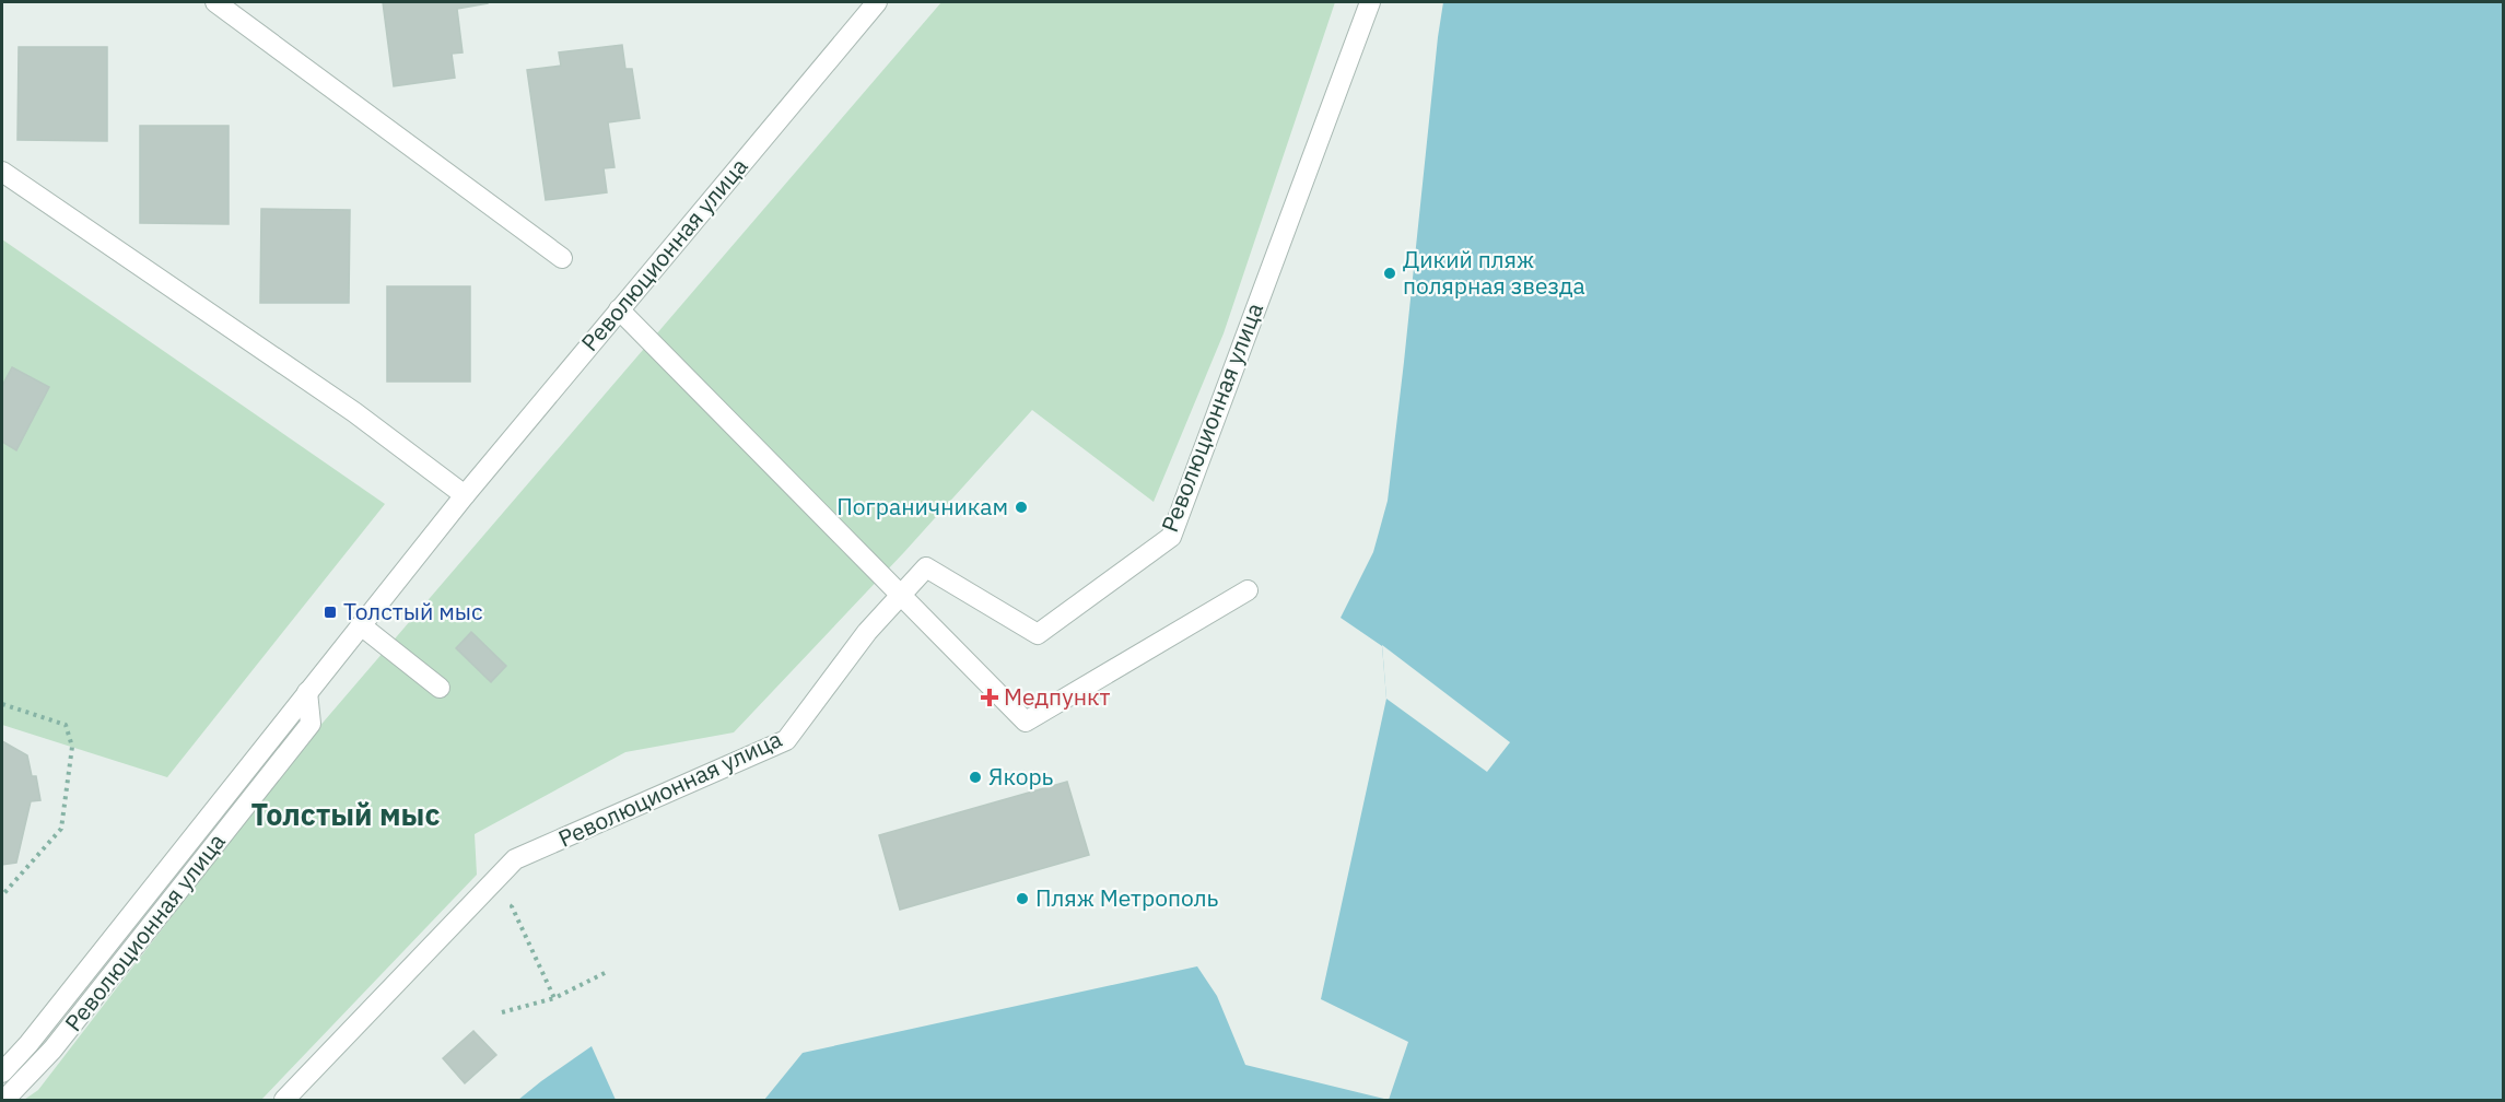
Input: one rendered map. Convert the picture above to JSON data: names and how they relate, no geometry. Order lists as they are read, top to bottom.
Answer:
{
  "streets": {
    "street": ["Революционная улица"]
  },
  "districts": ["Толстый мыс"],
  "places": {
    "other": [
      "Дикий пляж полярная звезда",
      "Пограничникам",
      "Якорь",
      "Пляж Метрополь"
    ],
    "transit": ["Толстый мыс"],
    "health": ["Медпункт"]
  }
}
